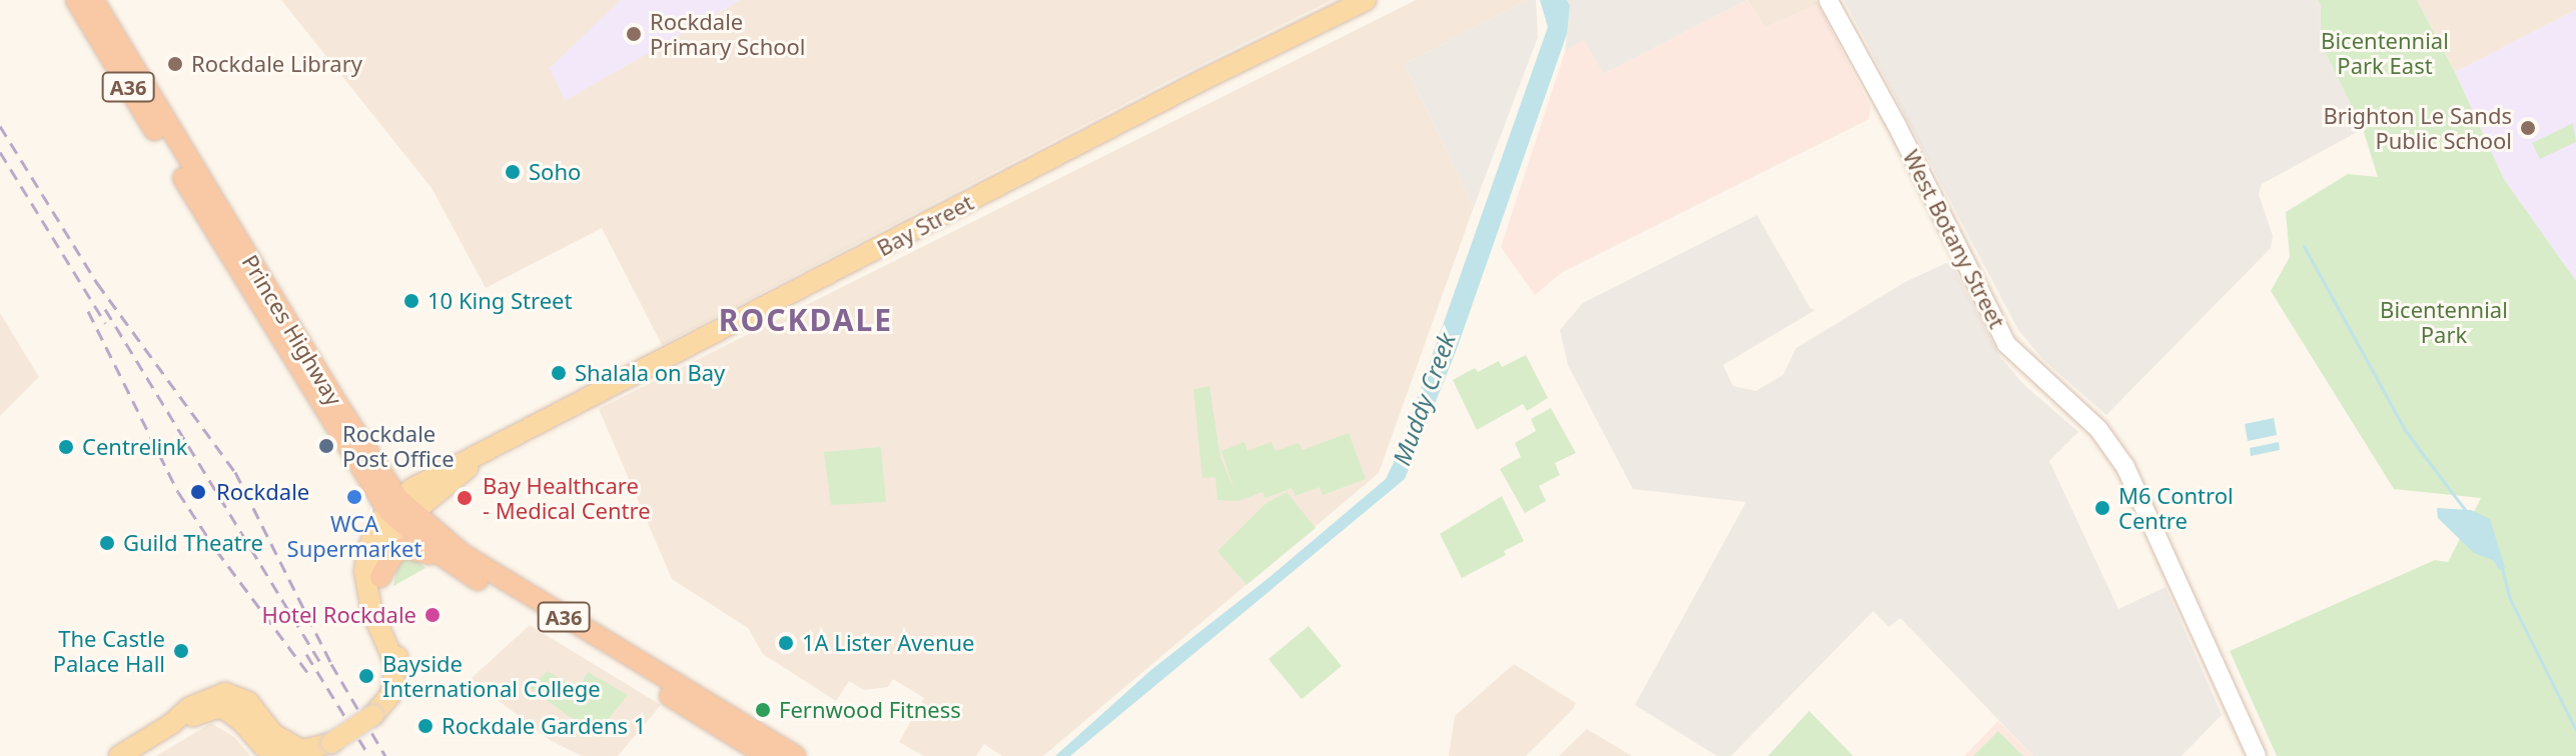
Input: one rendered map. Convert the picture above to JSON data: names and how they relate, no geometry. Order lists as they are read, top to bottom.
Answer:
{
  "streets": {
    "highway": ["A36", "Princes Highway"],
    "main road": ["Bay Street", "West Botany Street"]
  },
  "crossings": [
    ["Bay Street", "Princes Highway"]
  ],
  "districts": ["ROCKDALE"],
  "water": ["Muddy Creek"],
  "parks": ["Bicentennial Park East", "Bicentennial Park"],
  "places": [
    "Rockdale Primary School",
    "Rockdale Library",
    "Brighton Le Sands Public School",
    "Soho",
    "10 King Street",
    "Shalala on Bay",
    "Rockdale Post Office",
    "Centrelink",
    "Rockdale",
    "WCA Supermarket",
    "Bay Healthcare - Medical Centre",
    "M6 Control Centre",
    "Guild Theatre",
    "Hotel Rockdale",
    "1A Lister Avenue",
    "The Castle Palace Hall",
    "Bayside International College",
    "Fernwood Fitness",
    "Rockdale Gardens 1"
  ]
}
